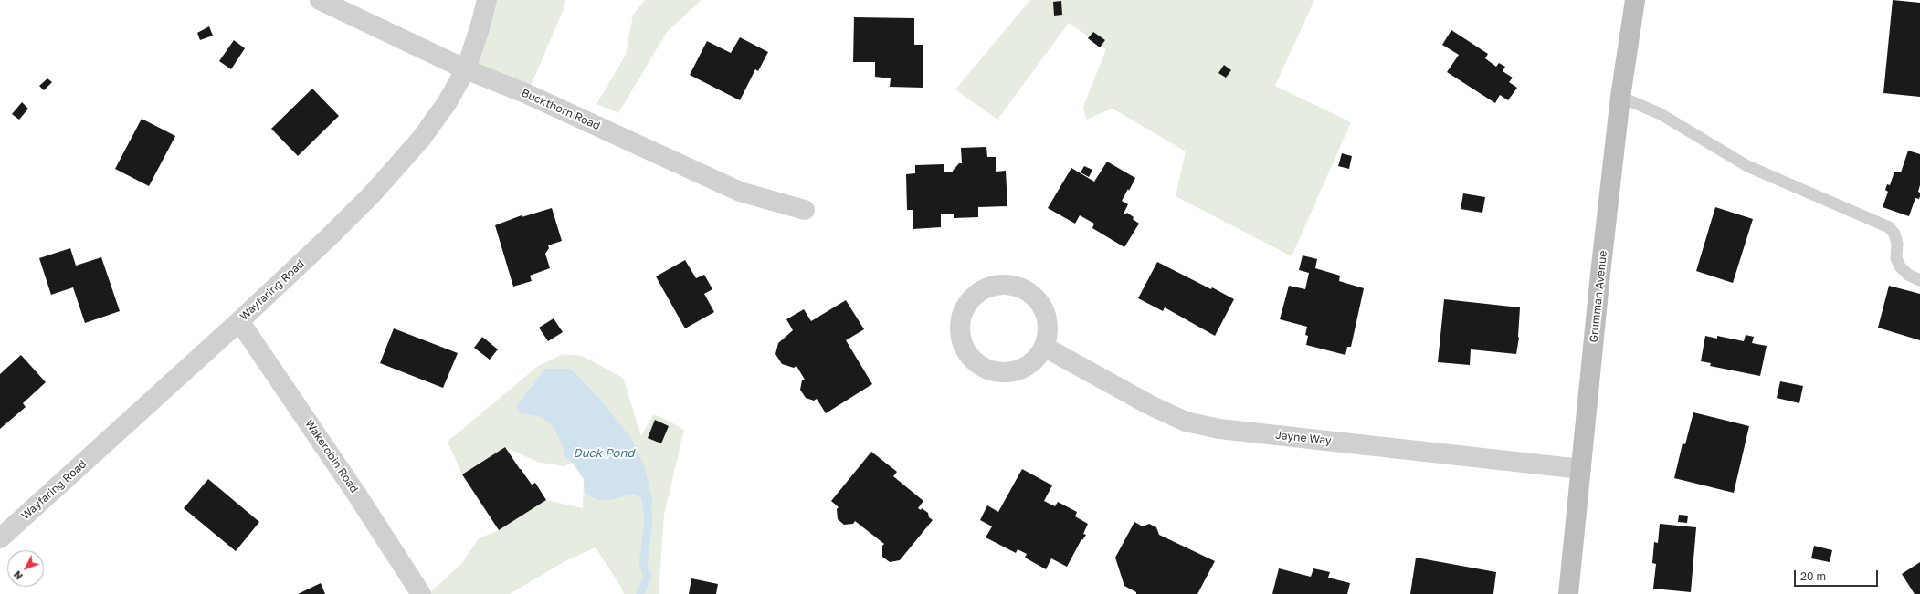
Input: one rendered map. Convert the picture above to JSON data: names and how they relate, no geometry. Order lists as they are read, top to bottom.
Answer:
{
  "streets": {
    "street": [
      "Buckthorn Road",
      "Wayfaring Road",
      "Grumman Avenue",
      "Jayne Way",
      "Wakerobin Road"
    ]
  },
  "crossings": [
    ["Buckthorn Road", "Wayfaring Road"],
    ["Wayfaring Road", "Wakerobin Road"],
    ["Grumman Avenue", "Jayne Way"]
  ],
  "water": ["Duck Pond"],
  "scale_bar": "20 m",
  "north": "bottom left"
}
